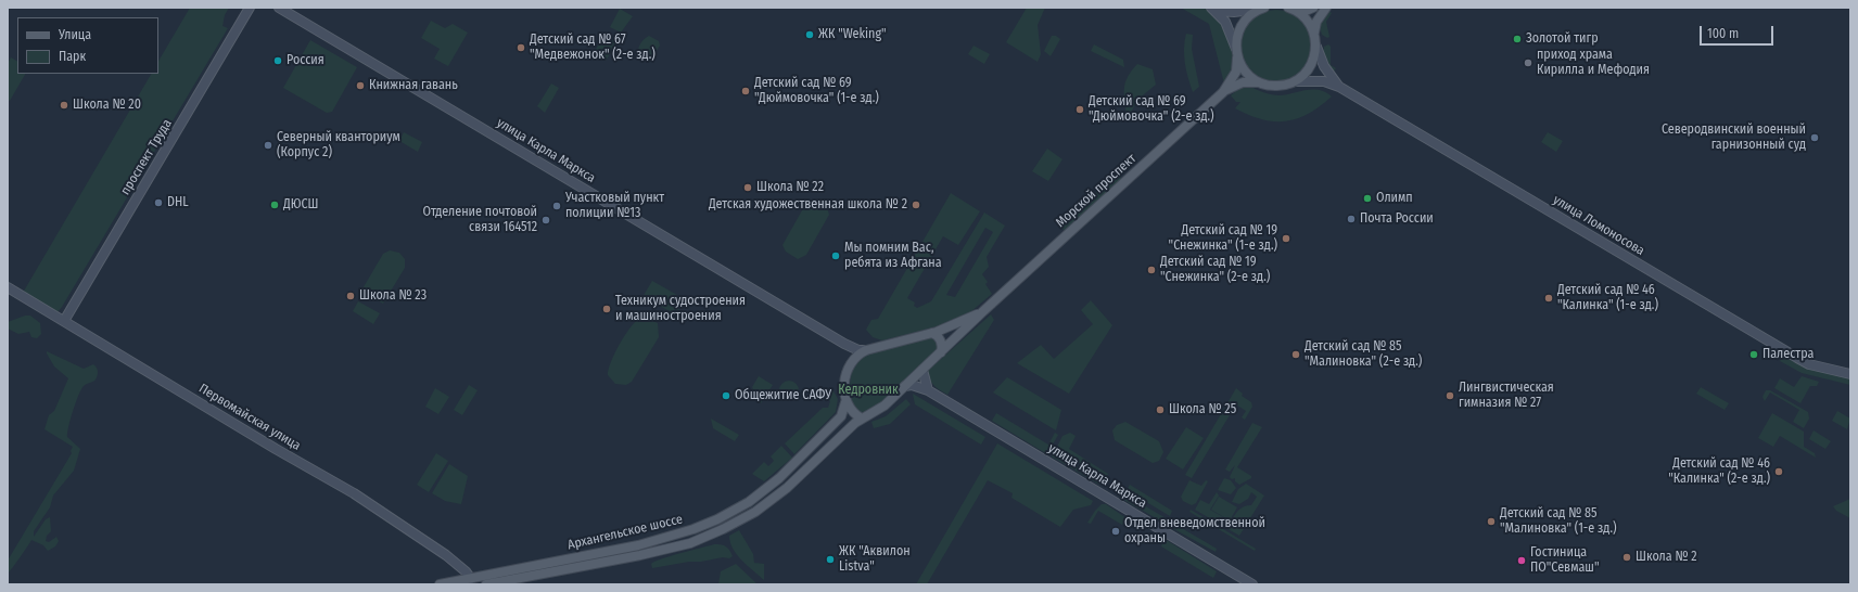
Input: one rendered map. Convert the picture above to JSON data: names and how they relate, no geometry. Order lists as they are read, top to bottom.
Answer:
{
  "streets": {
    "main road": ["Морской проспект", "Архангельское шоссе"],
    "street": [
      "улица Карла Маркса",
      "проспект Труда",
      "улица Ломоносова",
      "Первомайская улица"
    ]
  },
  "crossings": [
    ["улица Карла Маркса", "Архангельское шоссе"],
    ["проспект Труда", "Первомайская улица"],
    ["Морской проспект", "Архангельское шоссе"],
    ["Первомайская улица", "Архангельское шоссе"]
  ],
  "parks": ["Кедровник"],
  "places": [
    "ЖК \"Weking\"",
    "Золотой тигр",
    "Детский сад № 67 \"Медвежонок\" (2-е зд.)",
    "Россия",
    "приход храма Кирилла и Мефодия",
    "Книжная гавань",
    "Детский сад № 69 \"Дюймовочка\" (1-е зд.)",
    "Школа № 20",
    "Детский сад № 69 \"Дюймовочка\" (2-е зд.)",
    "Северодвинский военный гарнизонный суд",
    "Северный кванториум (Корпус 2)",
    "Школа № 22",
    "Олимп",
    "DHL",
    "ДЮСШ",
    "Детская художественная школа № 2",
    "Участковый пункт полиции №13",
    "Почта России",
    "Отделение почтовой связи 164512",
    "Детский сад № 19 \"Снежинка\" (1-е зд.)",
    "Мы помним Вас, ребята из Афгана",
    "Детский сад № 19 \"Снежинка\" (2-е зд.)",
    "Школа № 23",
    "Детский сад № 46 \"Калинка\" (1-е зд.)",
    "Техникум судостроения и машиностроения",
    "Детский сад № 85 \"Малиновка\" (2-е зд.)",
    "Палестра",
    "Общежитие САФУ",
    "Лингвистическая гимназия № 27",
    "Школа № 25",
    "Детский сад № 46 \"Калинка\" (2-е зд.)",
    "Детский сад № 85 \"Малиновка\" (1-е зд.)",
    "Отдел вневедомственной охраны",
    "Школа № 2",
    "ЖК \"Аквилон Listva\"",
    "Гостиница ПО\"Севмаш\""
  ],
  "legend": ["Улица", "Парк"],
  "scale_bar": "100 m"
}
